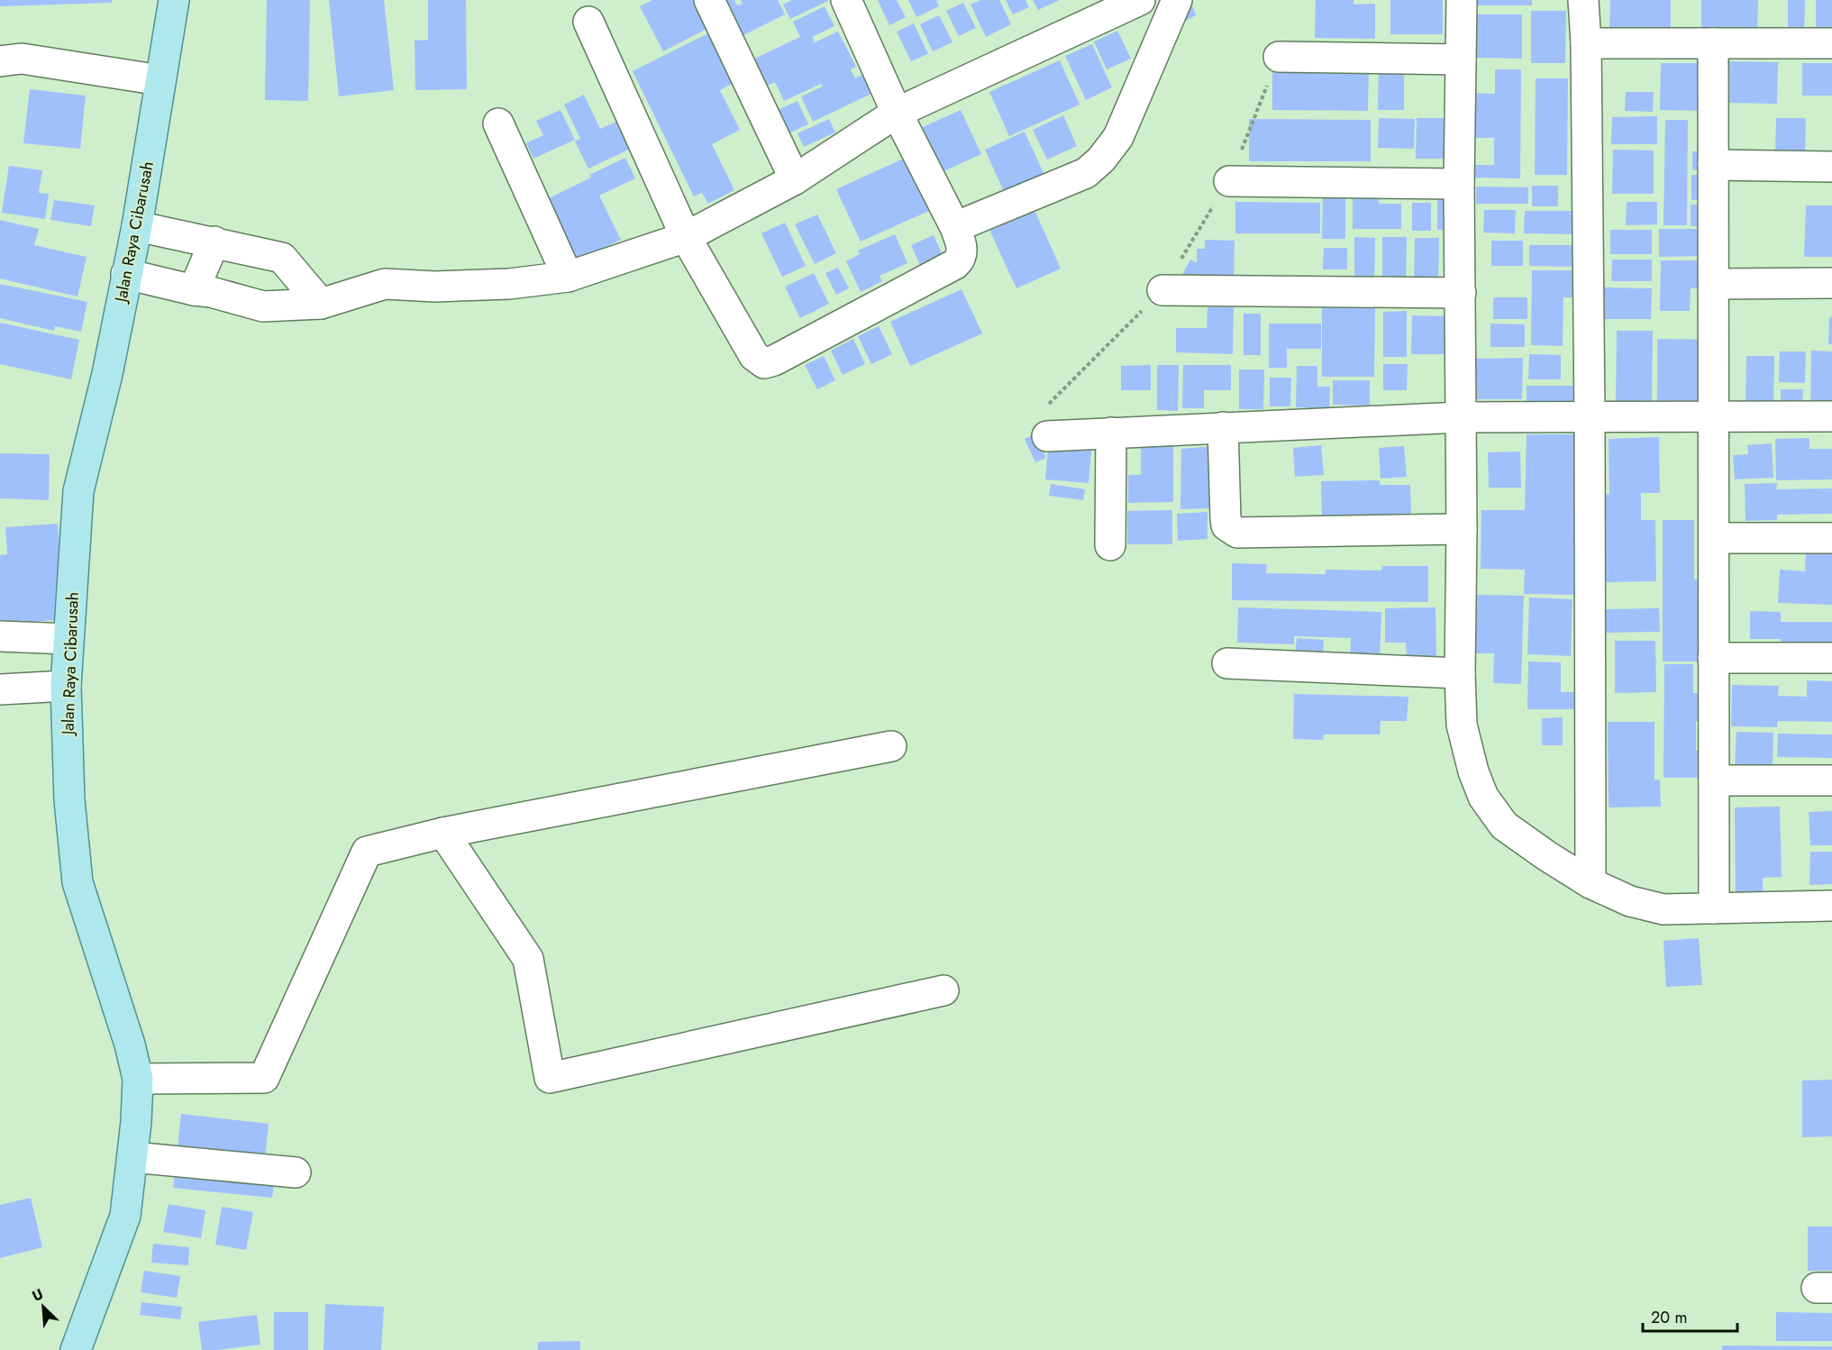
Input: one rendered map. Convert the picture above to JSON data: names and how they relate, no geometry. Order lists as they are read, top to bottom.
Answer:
{
  "streets": {
    "main road": ["Jalan Raya Cibarusah"]
  },
  "scale_bar": "20 m",
  "north": "top left"
}
